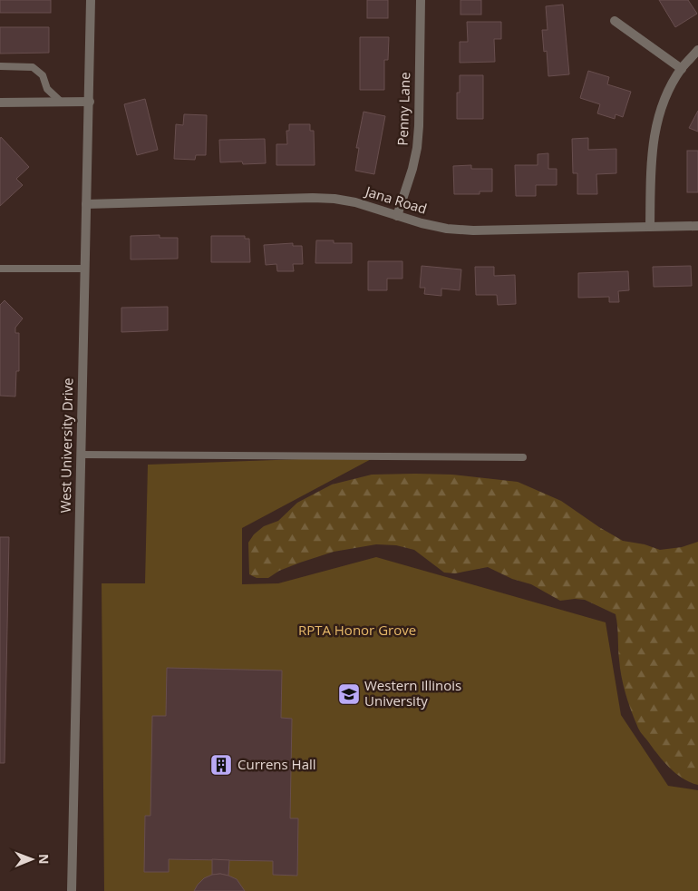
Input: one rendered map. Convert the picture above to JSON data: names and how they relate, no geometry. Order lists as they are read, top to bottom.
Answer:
{
  "streets": {
    "street": ["Penny Lane", "Jana Road", "West University Drive"]
  },
  "crossings": [
    ["Penny Lane", "Jana Road"],
    ["Jana Road", "West University Drive"]
  ],
  "parks": ["RPTA Honor Grove"],
  "places": {
    "school or university": ["Western Illinois University"],
    "building": ["Currens Hall"]
  },
  "north": "right"
}
